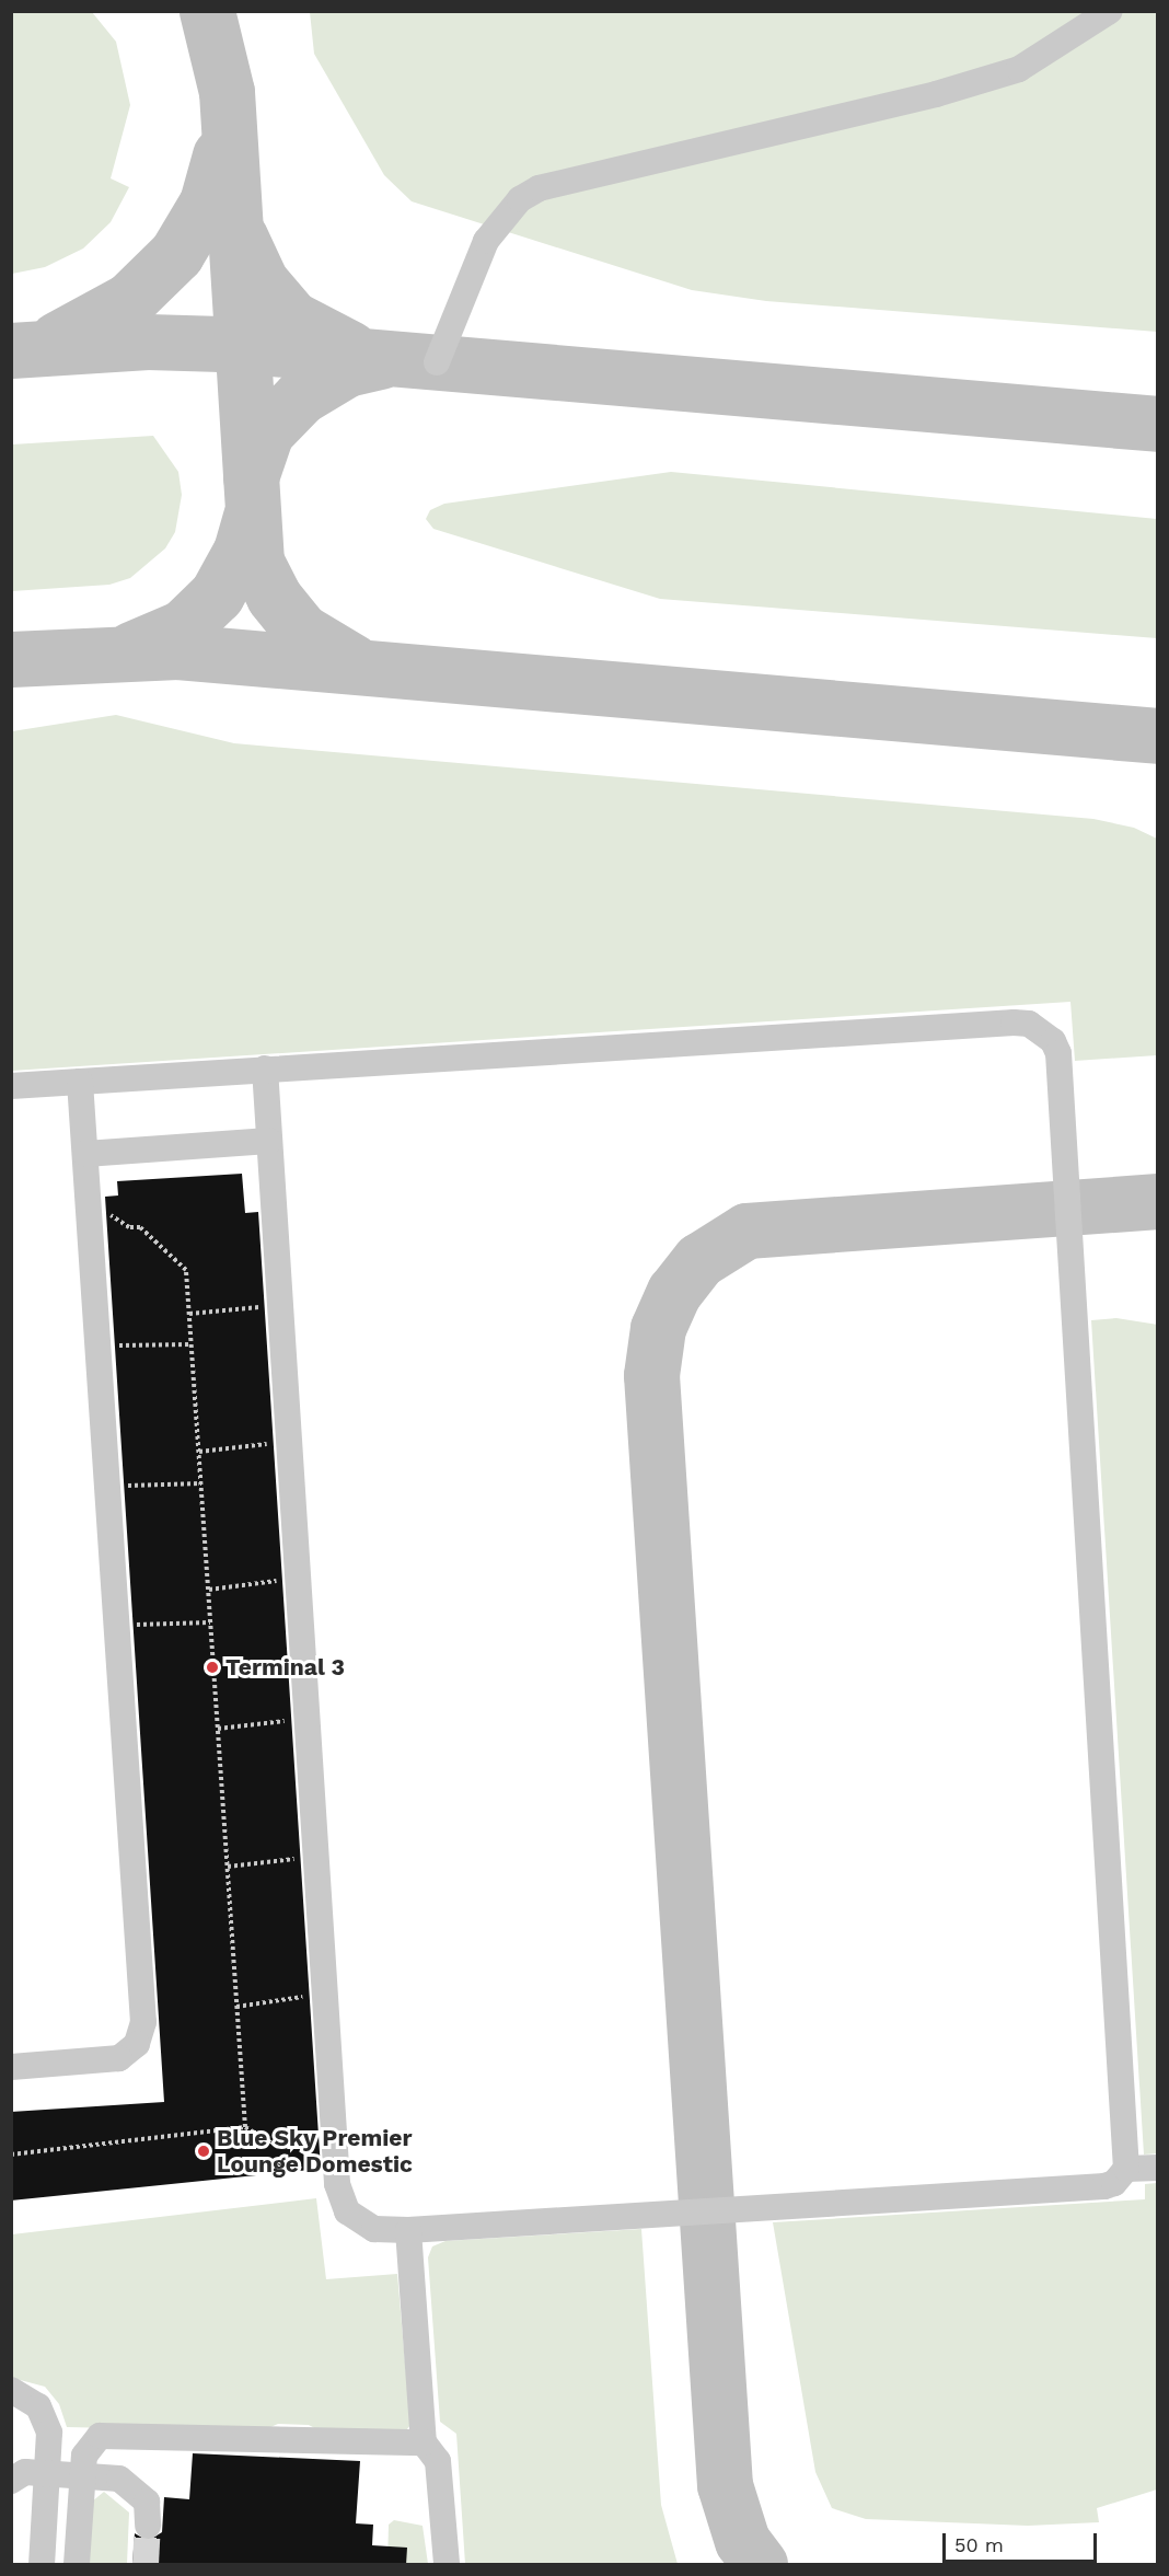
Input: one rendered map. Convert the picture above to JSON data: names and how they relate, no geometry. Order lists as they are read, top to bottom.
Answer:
{
  "places": ["Terminal 3", "Blue Sky Premier Lounge Domestic"],
  "scale_bar": "50 m"
}
